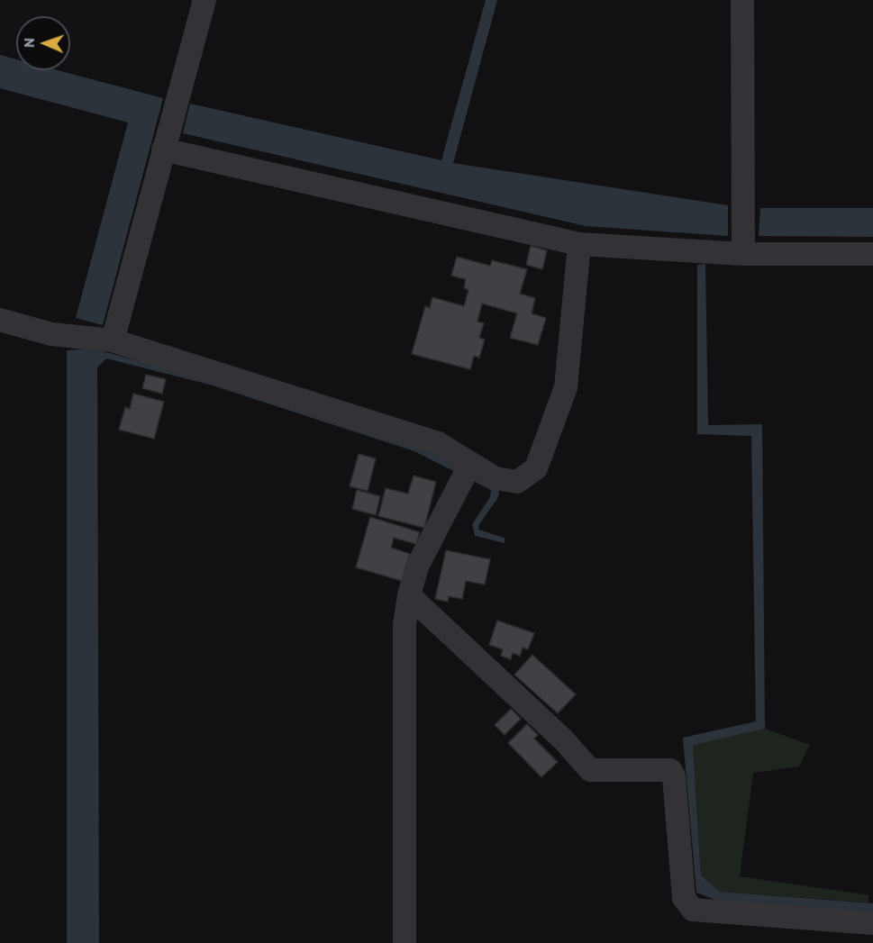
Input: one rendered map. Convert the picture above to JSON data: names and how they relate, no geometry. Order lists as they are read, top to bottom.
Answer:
{
  "north": "left"
}
